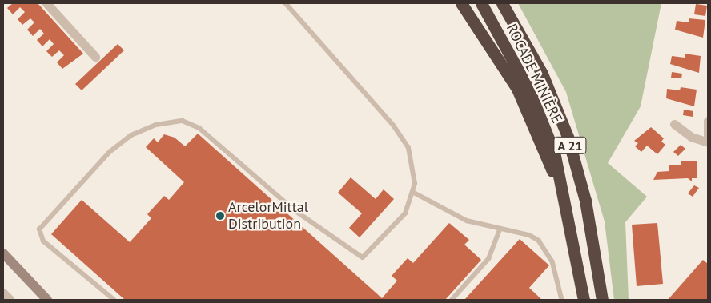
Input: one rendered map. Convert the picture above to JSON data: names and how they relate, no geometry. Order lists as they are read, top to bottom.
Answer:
{
  "streets": {
    "highway": ["ROCADE MINIÈRE", "A 21"]
  },
  "places": ["ArcelorMittal Distribution"]
}
